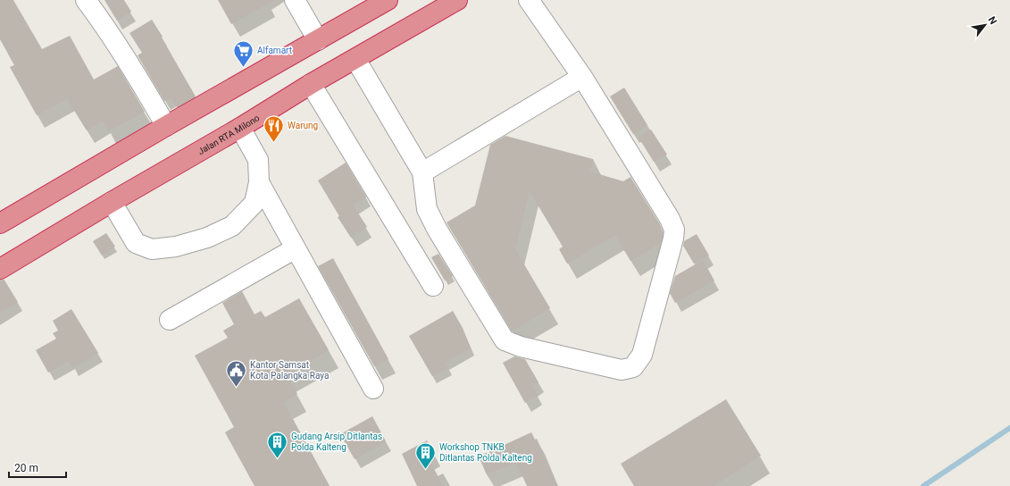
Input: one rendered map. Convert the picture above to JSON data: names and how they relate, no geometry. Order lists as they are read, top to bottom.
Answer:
{
  "streets": {
    "highway": ["Jalan RTA Milono"]
  },
  "places": {
    "supermarket": ["Alfamart"],
    "restaurant": ["Warung"],
    "public building": ["Kantor Samsat Kota Palangka Raya"],
    "building": ["Gudang Arsip Ditlantas Polda Kalteng", "Workshop TNKB Ditlantas Polda Kalteng"]
  },
  "scale_bar": "20 m",
  "north": "top right"
}
